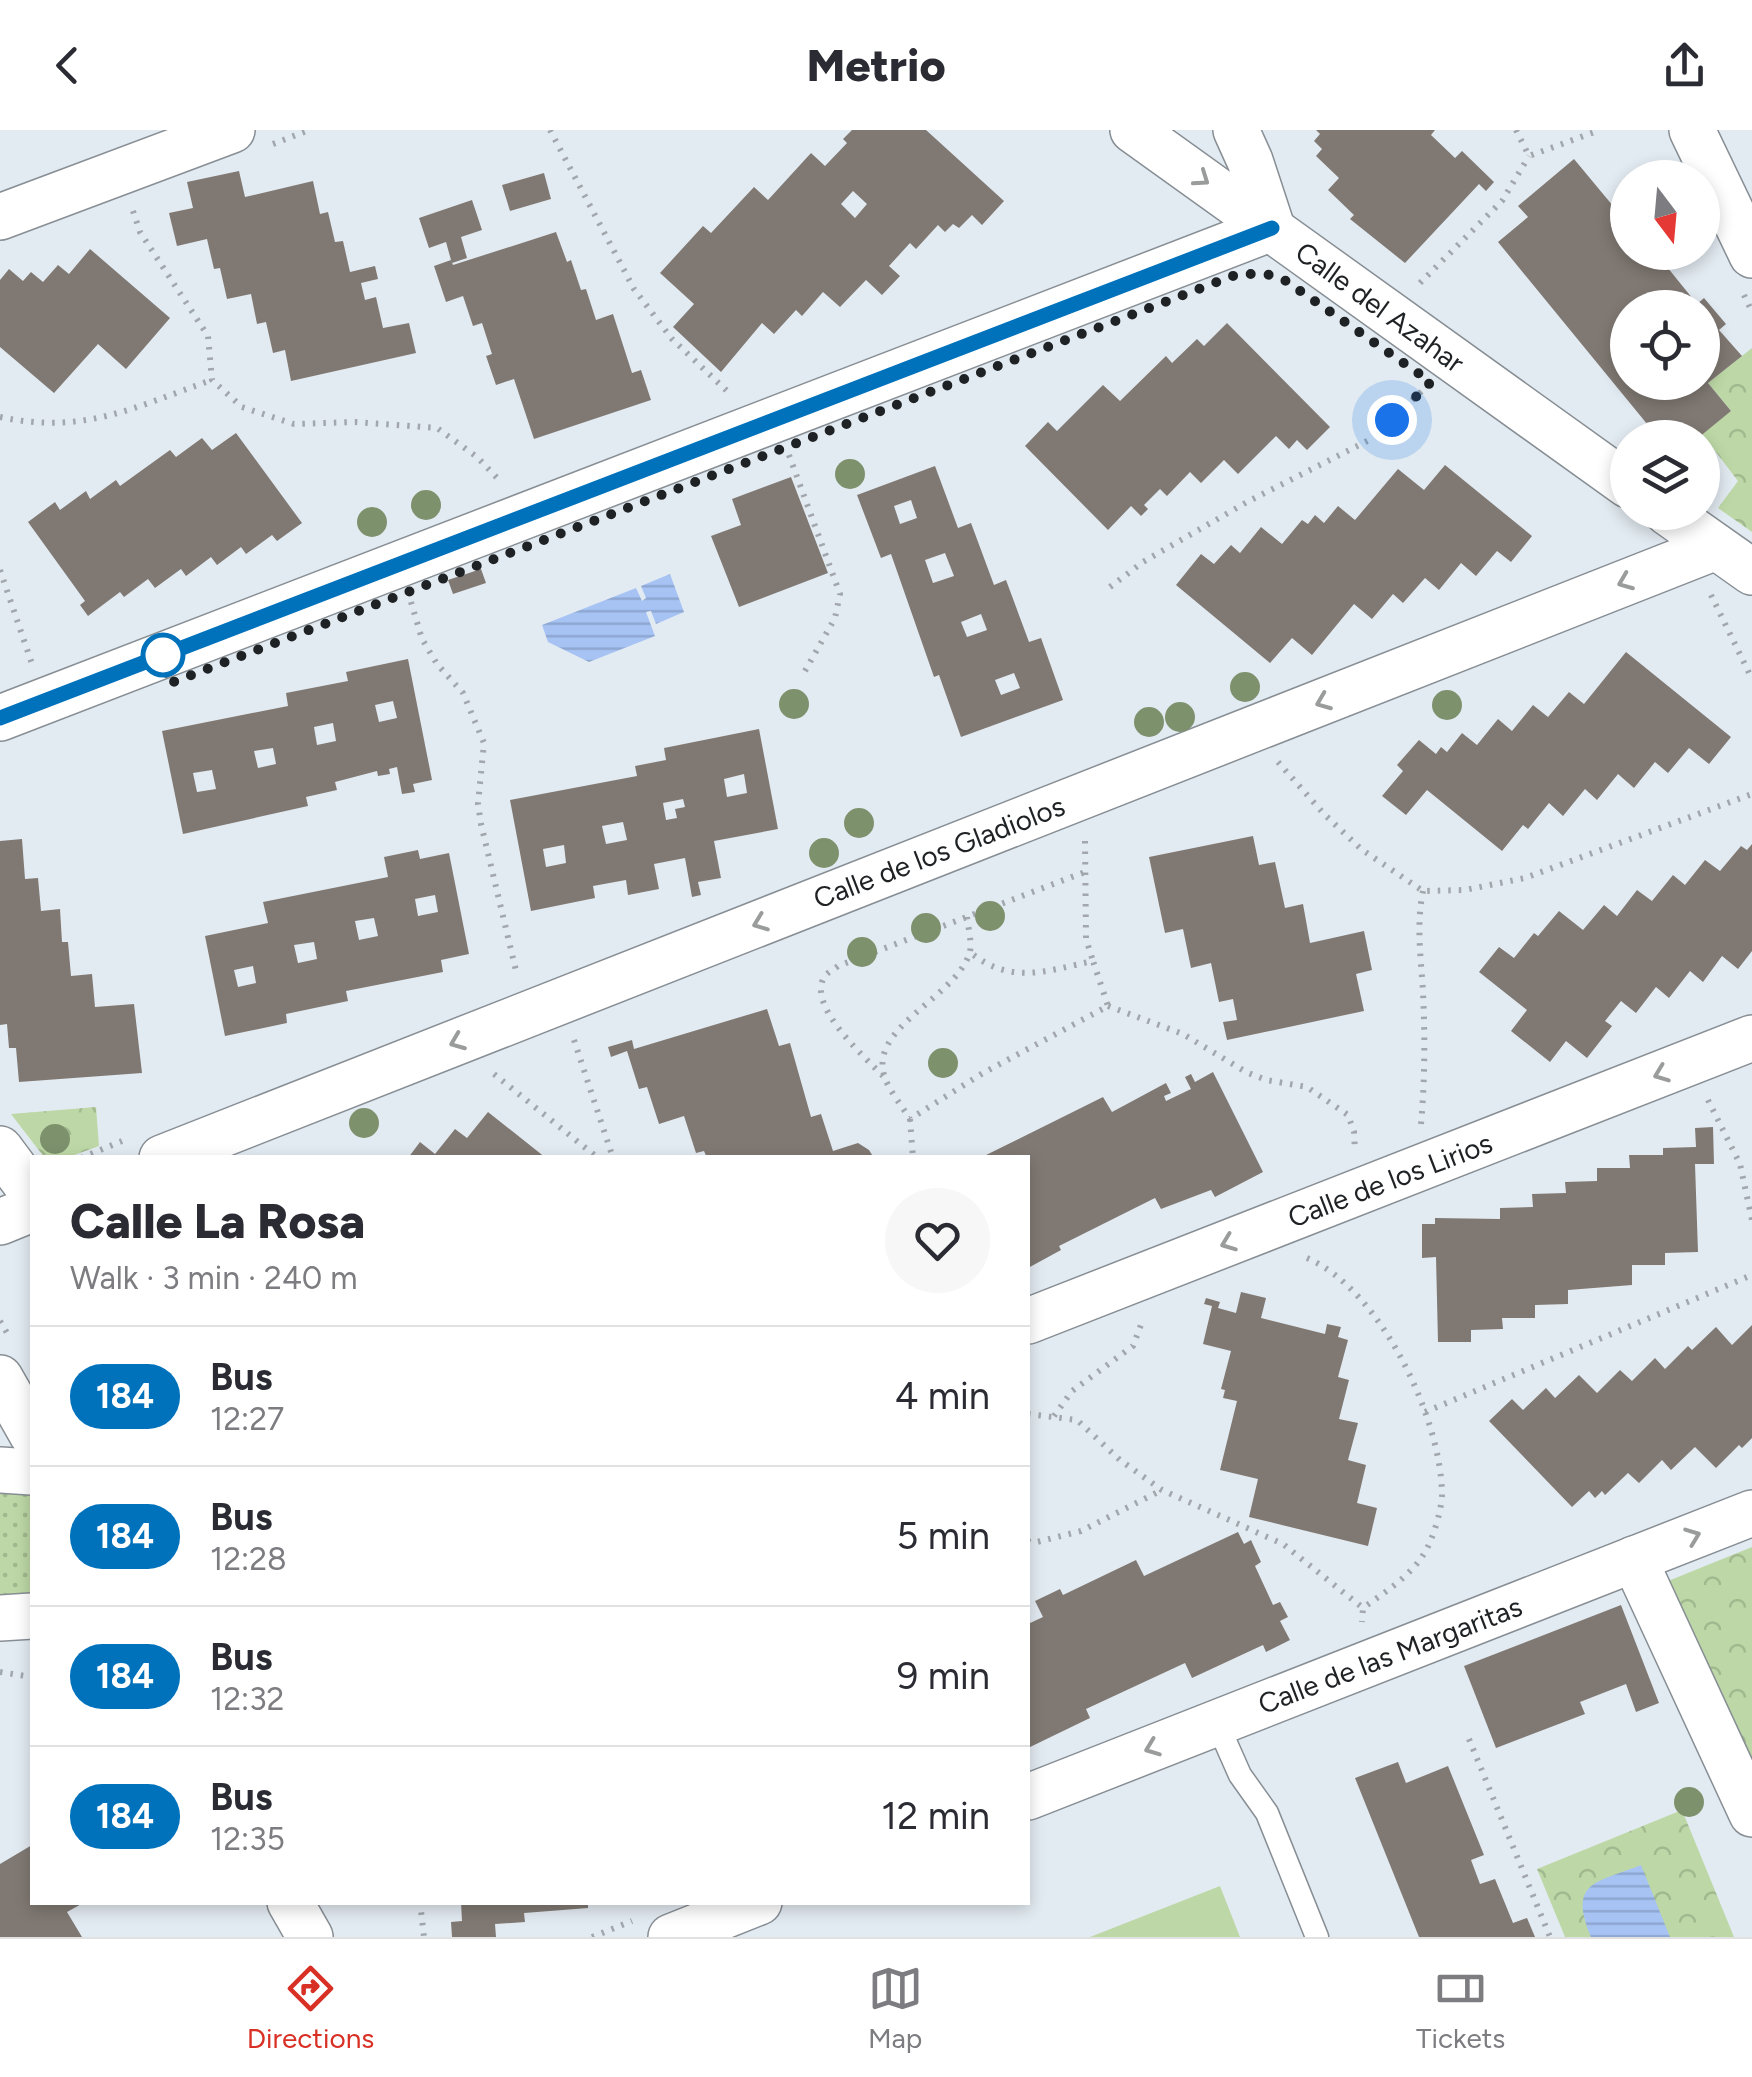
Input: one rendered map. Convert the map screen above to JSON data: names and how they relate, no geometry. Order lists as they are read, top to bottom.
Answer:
{
  "streets": {
    "street": [
      "Calle del Azahar",
      "Calle de los Gladiolos",
      "Calle de los Lirios",
      "Calle de las Margaritas"
    ]
  },
  "one_way": ["Calle de los Gladiolos", "Calle de los Lirios"],
  "lines": ["bus line 184"],
  "north": "bottom",
  "page": {
    "header": "Metrio",
    "heading": ["Calle La Rosa", "Walk · 3 min · 240 m"],
    "list": [
      {
        "mark": "184",
        "name": "Bus",
        "note": "12:27",
        "value": "4 min"
      },
      {
        "mark": "184",
        "name": "Bus",
        "note": "12:28",
        "value": "5 min"
      },
      {
        "mark": "184",
        "name": "Bus",
        "note": "12:32",
        "value": "9 min"
      },
      {
        "mark": "184",
        "name": "Bus",
        "note": "12:35",
        "value": "12 min"
      }
    ],
    "tabs": ["Directions", "Map", "Tickets"]
  }
}
